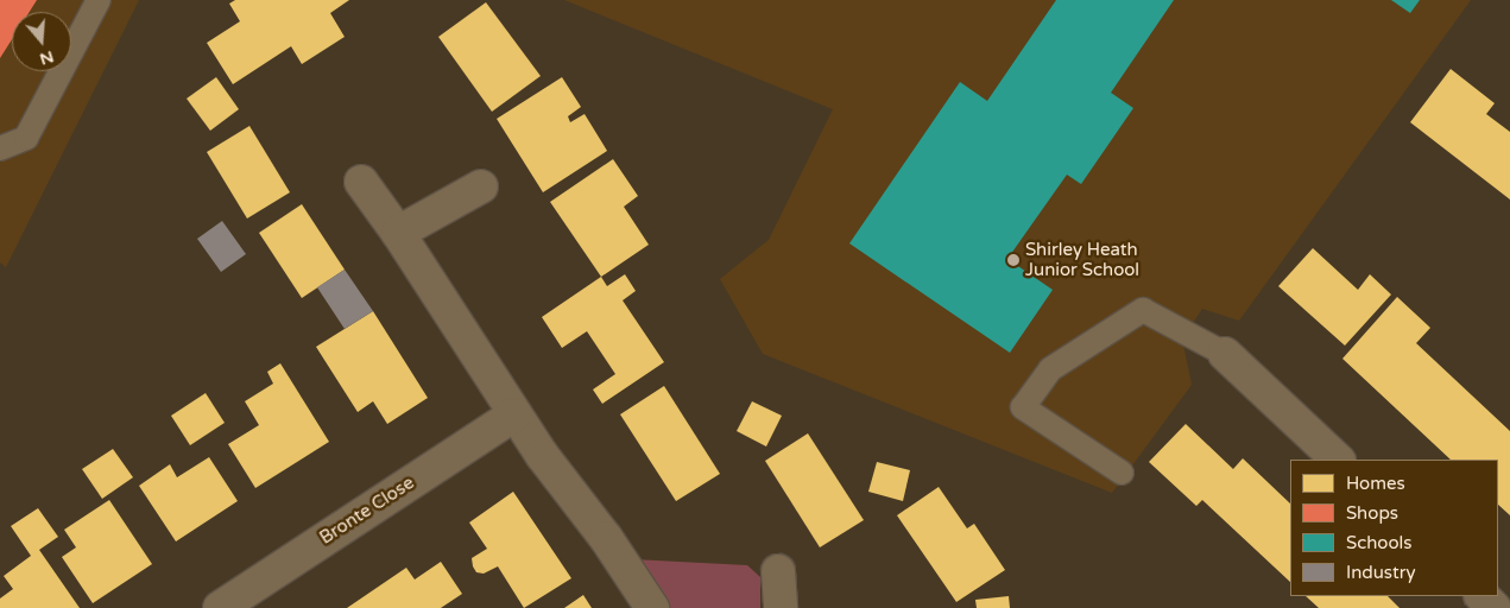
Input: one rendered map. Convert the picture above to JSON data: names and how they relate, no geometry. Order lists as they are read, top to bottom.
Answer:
{
  "streets": {
    "street": ["Bronte Close"]
  },
  "places": ["Shirley Heath Junior School"],
  "legend": [
    "Homes",
    "Shops",
    "Schools",
    "Industry"
  ],
  "north": "bottom"
}
